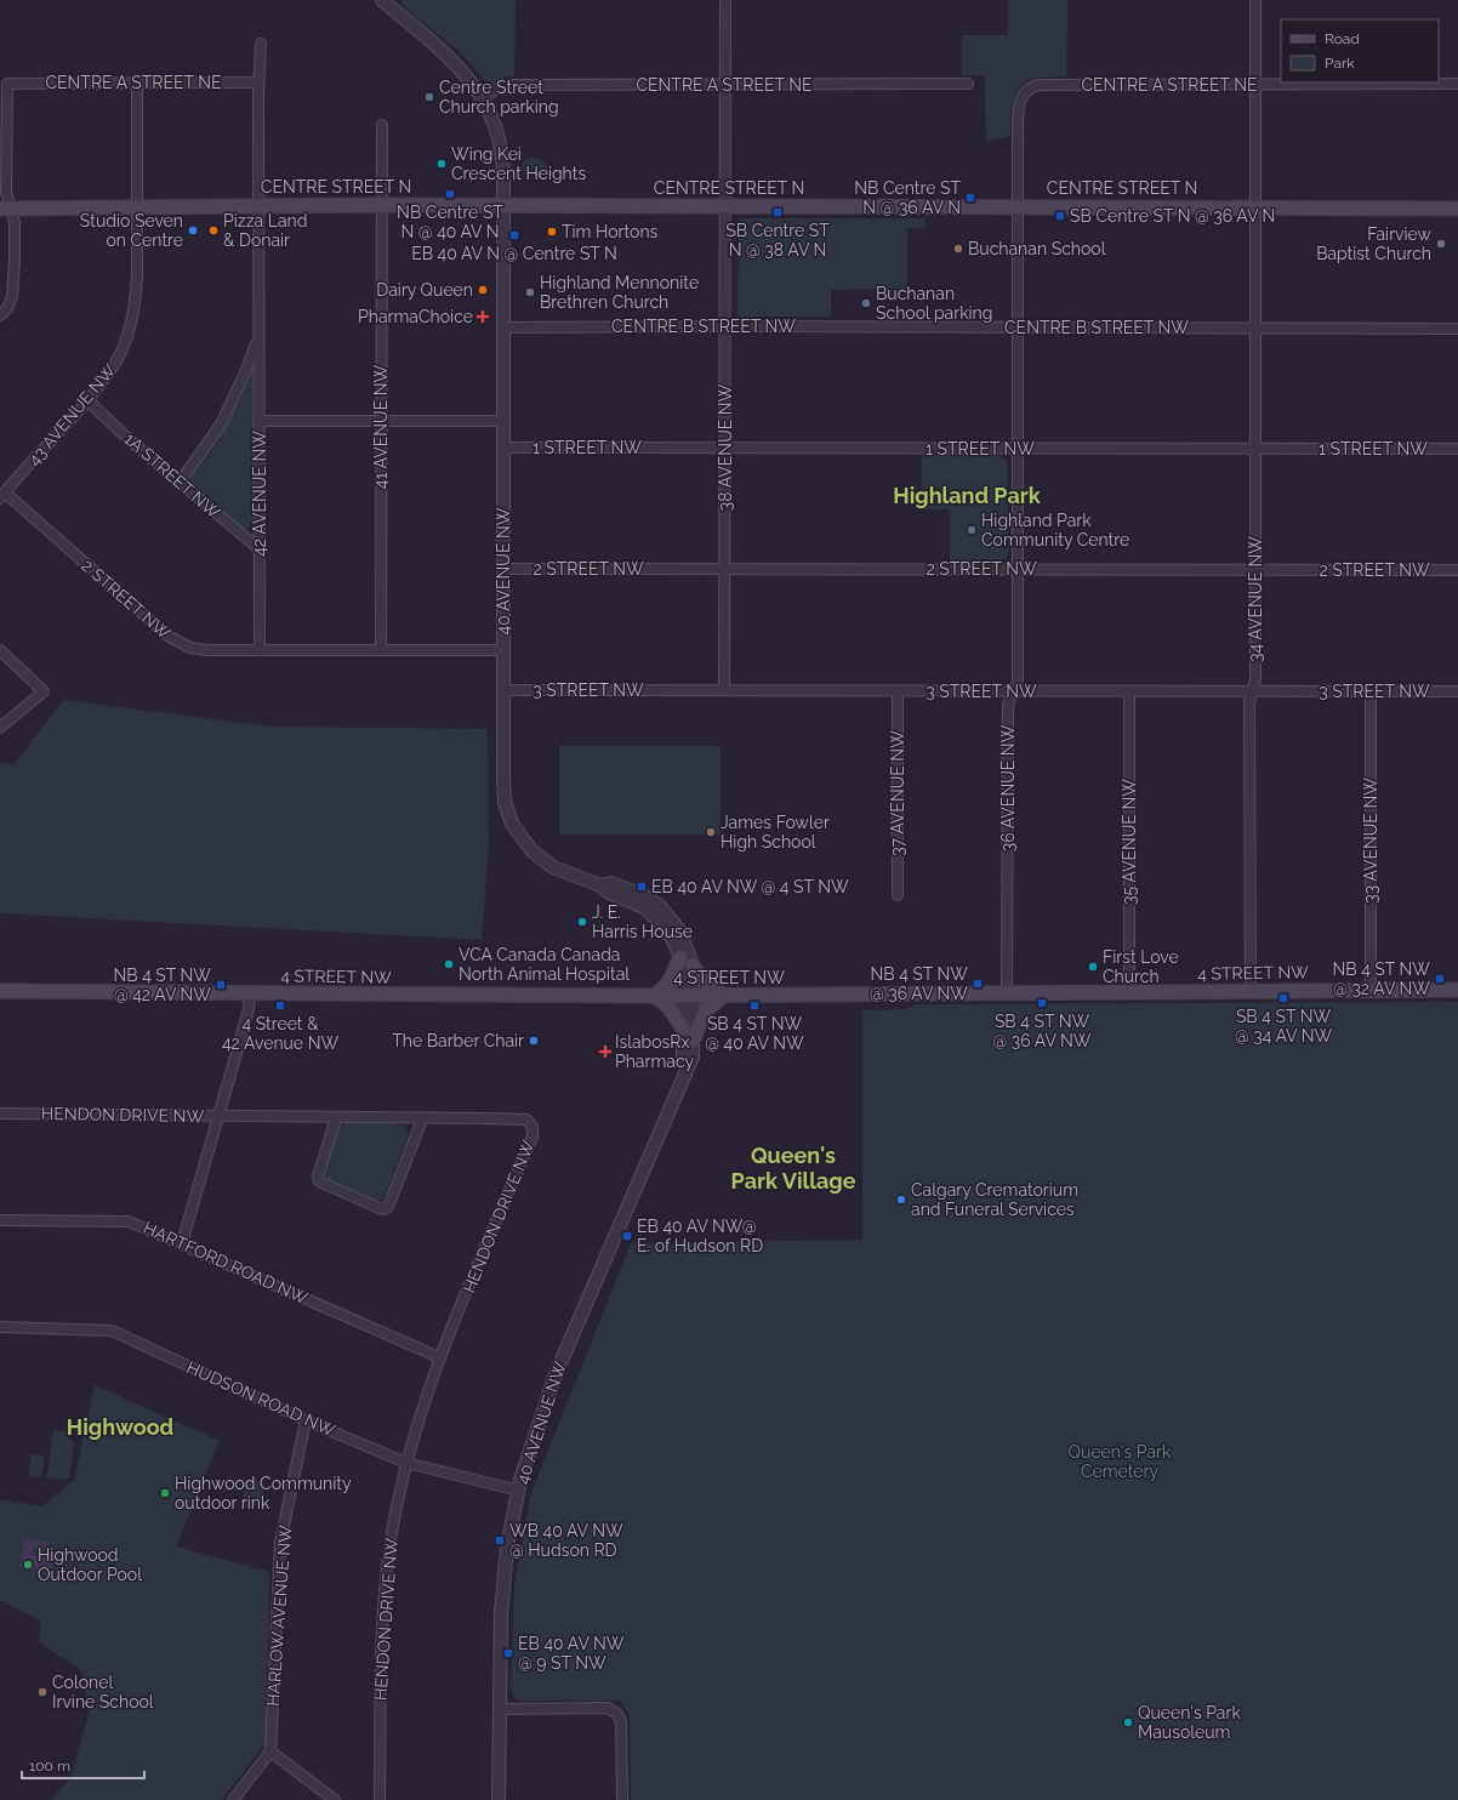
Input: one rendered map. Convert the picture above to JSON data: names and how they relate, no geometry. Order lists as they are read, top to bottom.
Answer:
{
  "streets": {
    "main road": ["CENTRE STREET N", "4 STREET NW"],
    "street": [
      "CENTRE A STREET NE",
      "CENTRE B STREET NW",
      "43 AVENUE NW",
      "41 AVENUE NW",
      "1 STREET NW",
      "38 AVENUE NW",
      "1A STREET NW",
      "42 AVENUE NW",
      "2 STREET NW",
      "40 AVENUE NW",
      "34 AVENUE NW",
      "3 STREET NW",
      "36 AVENUE NW",
      "37 AVENUE NW",
      "33 AVENUE NW",
      "35 AVENUE NW",
      "HENDON DRIVE NW",
      "HARTFORD ROAD NW",
      "HUDSON ROAD NW",
      "HARLOW AVENUE NW"
    ]
  },
  "crossings": [
    ["CENTRE A STREET NE", "CENTRE STREET N"],
    ["CENTRE A STREET NE", "43 AVENUE NW"],
    ["CENTRE A STREET NE", "38 AVENUE NW"],
    ["CENTRE A STREET NE", "42 AVENUE NW"],
    ["CENTRE A STREET NE", "40 AVENUE NW"],
    ["CENTRE A STREET NE", "34 AVENUE NW"],
    ["CENTRE A STREET NE", "36 AVENUE NW"],
    ["CENTRE STREET N", "43 AVENUE NW"],
    ["CENTRE STREET N", "41 AVENUE NW"],
    ["CENTRE STREET N", "38 AVENUE NW"],
    ["CENTRE STREET N", "42 AVENUE NW"],
    ["CENTRE STREET N", "40 AVENUE NW"],
    ["CENTRE STREET N", "34 AVENUE NW"],
    ["CENTRE STREET N", "36 AVENUE NW"],
    ["CENTRE B STREET NW", "38 AVENUE NW"],
    ["CENTRE B STREET NW", "40 AVENUE NW"],
    ["CENTRE B STREET NW", "34 AVENUE NW"],
    ["CENTRE B STREET NW", "36 AVENUE NW"],
    ["43 AVENUE NW", "1A STREET NW"],
    ["43 AVENUE NW", "2 STREET NW"],
    ["41 AVENUE NW", "2 STREET NW"],
    ["1 STREET NW", "38 AVENUE NW"],
    ["1 STREET NW", "40 AVENUE NW"],
    ["1 STREET NW", "34 AVENUE NW"],
    ["1 STREET NW", "36 AVENUE NW"],
    ["38 AVENUE NW", "2 STREET NW"],
    ["38 AVENUE NW", "3 STREET NW"],
    ["1A STREET NW", "42 AVENUE NW"],
    ["42 AVENUE NW", "2 STREET NW"],
    ["2 STREET NW", "40 AVENUE NW"],
    ["2 STREET NW", "34 AVENUE NW"],
    ["2 STREET NW", "36 AVENUE NW"],
    ["40 AVENUE NW", "3 STREET NW"],
    ["40 AVENUE NW", "4 STREET NW"],
    ["40 AVENUE NW", "HUDSON ROAD NW"],
    ["34 AVENUE NW", "3 STREET NW"],
    ["34 AVENUE NW", "4 STREET NW"],
    ["3 STREET NW", "36 AVENUE NW"],
    ["3 STREET NW", "37 AVENUE NW"],
    ["3 STREET NW", "33 AVENUE NW"],
    ["3 STREET NW", "35 AVENUE NW"],
    ["36 AVENUE NW", "4 STREET NW"],
    ["33 AVENUE NW", "4 STREET NW"],
    ["35 AVENUE NW", "4 STREET NW"],
    ["HENDON DRIVE NW", "HARTFORD ROAD NW"],
    ["HENDON DRIVE NW", "HUDSON ROAD NW"],
    ["HUDSON ROAD NW", "HARLOW AVENUE NW"]
  ],
  "districts": ["Highland Park", "Queen's Park Village", "Highwood"],
  "parks": ["Queen's Park Cemetery"],
  "places": {
    "other": [
      "Centre Street Church parking",
      "Wing Kei Crescent Heights",
      "Studio Seven on Centre",
      "Pizza Land & Donair",
      "Tim Hortons",
      "Fairview Baptist Church",
      "Buchanan School",
      "Dairy Queen",
      "Highland Mennonite Brethren Church",
      "Buchanan School parking",
      "Highland Park Community Centre",
      "James Fowler High School",
      "J. E. Harris House",
      "VCA Canada Canada North Animal Hospital",
      "First Love Church",
      "The Barber Chair",
      "Calgary Crematorium and Funeral Services",
      "Highwood Community outdoor rink",
      "Highwood Outdoor Pool",
      "Colonel Irvine School",
      "Queen's Park Mausoleum"
    ],
    "transit": [
      "NB Centre ST N @ 40 AV N",
      "NB Centre ST N @ 36 AV N",
      "SB Centre ST N @ 38 AV N",
      "SB Centre ST N @ 36 AV N",
      "EB 40 AV N @ Centre ST N",
      "EB 40 AV NW @ 4 ST NW",
      "NB 4 ST NW @ 32 AV NW",
      "NB 4 ST NW @ 36 AV NW",
      "NB 4 ST NW @ 42 AV NW",
      "SB 4 ST NW @ 34 AV NW",
      "SB 4 ST NW @ 36 AV NW",
      "4 Street & 42 Avenue NW",
      "SB 4 ST NW @ 40 AV NW",
      "EB 40 AV NW@ E. of Hudson RD",
      "WB 40 AV NW @ Hudson RD",
      "EB 40 AV NW @ 9 ST NW"
    ],
    "health": ["PharmaChoice", "IslabosRx Pharmacy"]
  },
  "legend": ["Road", "Park"],
  "scale_bar": "100 m"
}
